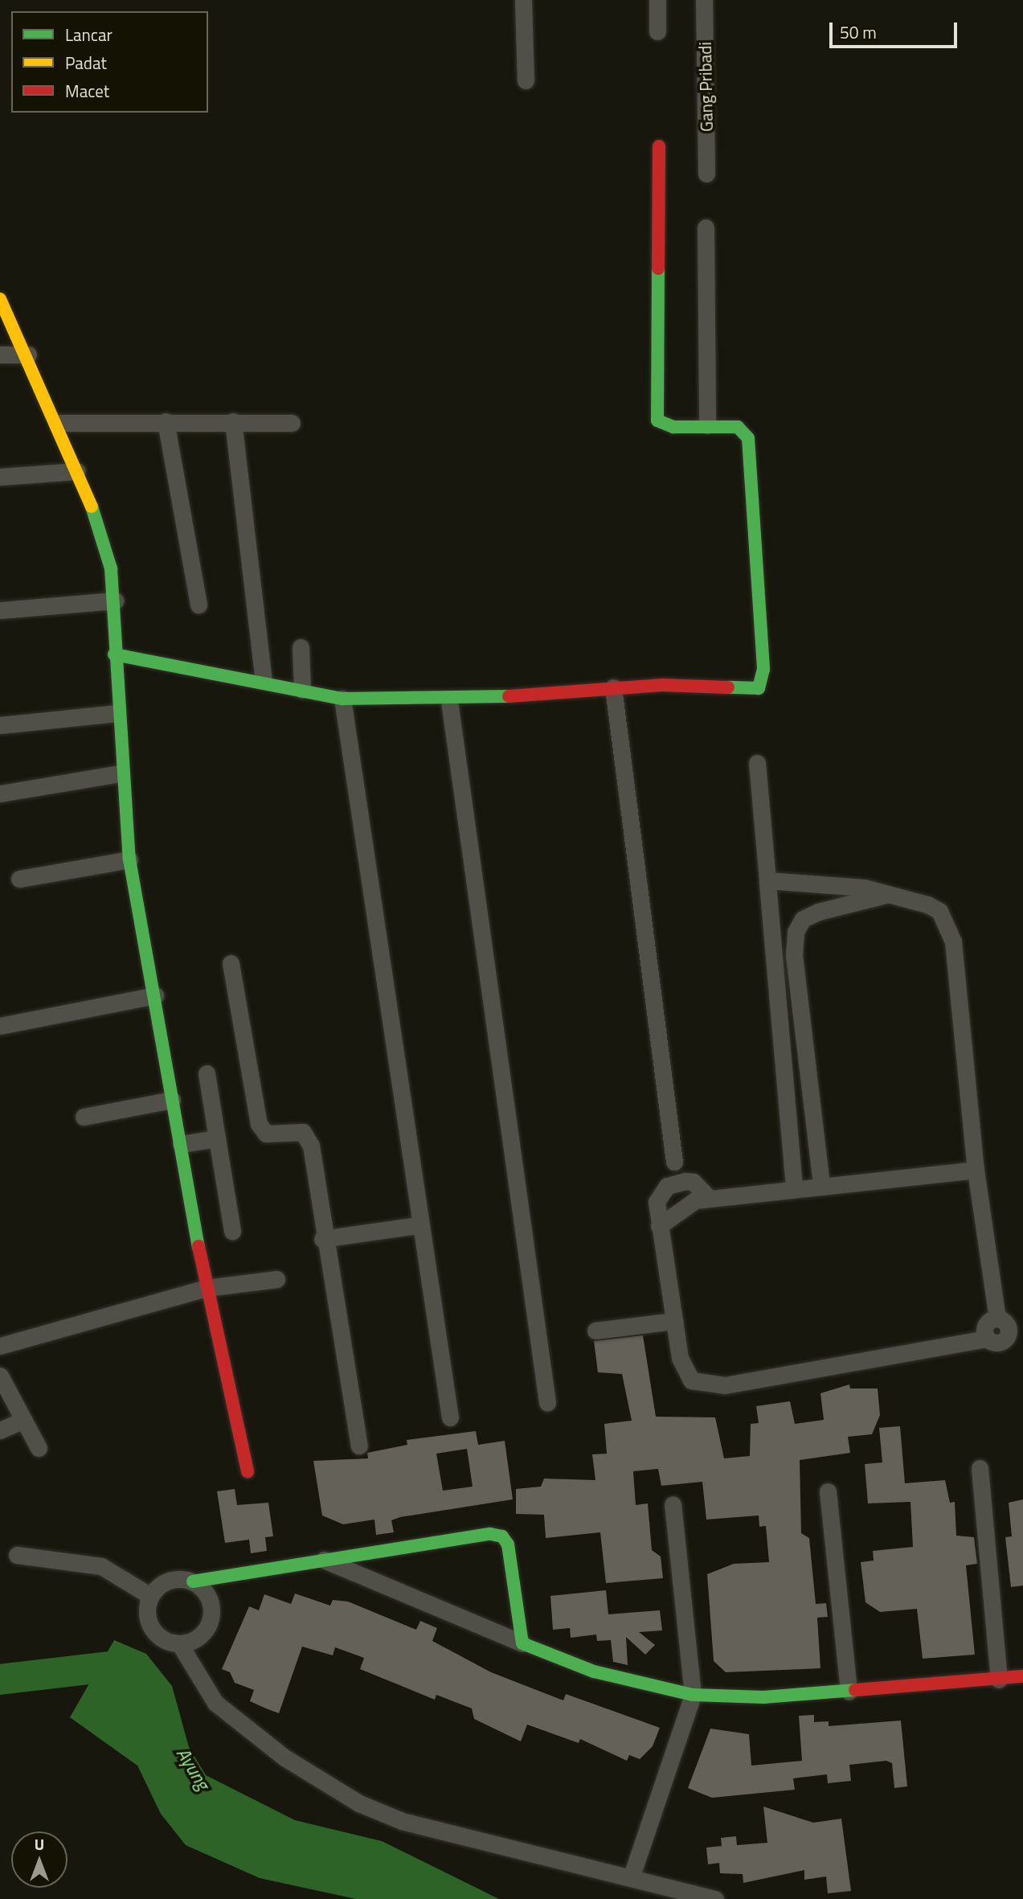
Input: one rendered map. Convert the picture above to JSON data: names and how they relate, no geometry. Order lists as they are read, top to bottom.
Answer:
{
  "streets": {
    "street": ["Gang Pribadi"]
  },
  "water": ["Ayung"],
  "legend": ["Lancar", "Padat", "Macet"],
  "scale_bar": "50 m",
  "north": "top"
}
